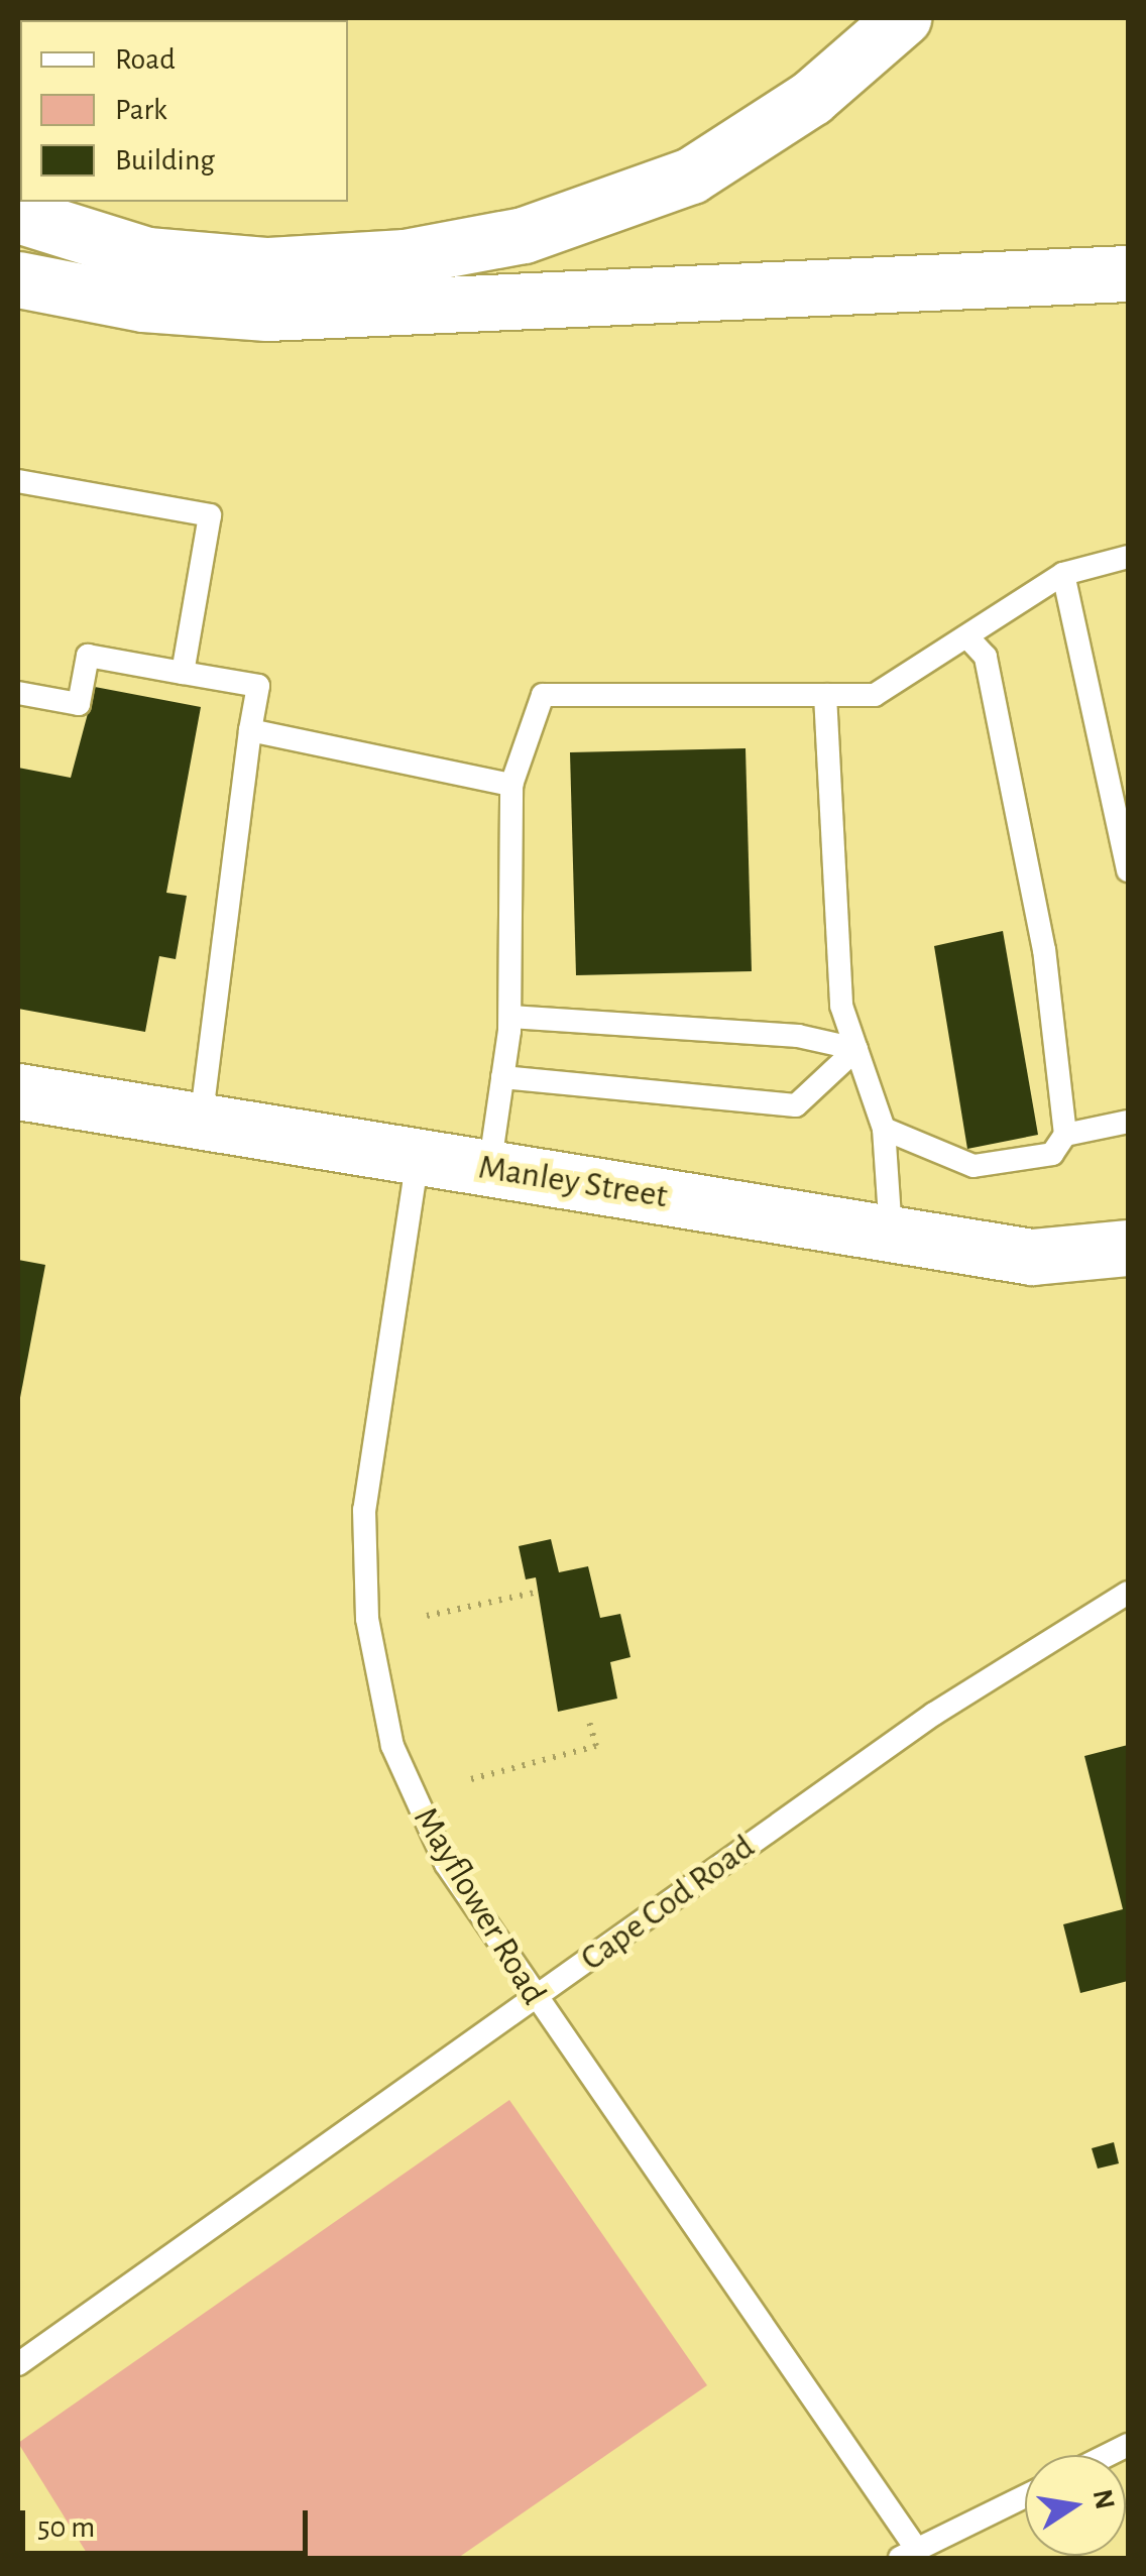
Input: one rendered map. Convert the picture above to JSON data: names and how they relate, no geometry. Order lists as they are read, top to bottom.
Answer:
{
  "streets": {
    "main road": ["Manley Street"],
    "lane": ["Cape Cod Road", "Mayflower Road"]
  },
  "crossings": [
    ["Manley Street", "Mayflower Road"],
    ["Cape Cod Road", "Mayflower Road"]
  ],
  "legend": ["Road", "Park", "Building"],
  "scale_bar": "50 m",
  "north": "right"
}
